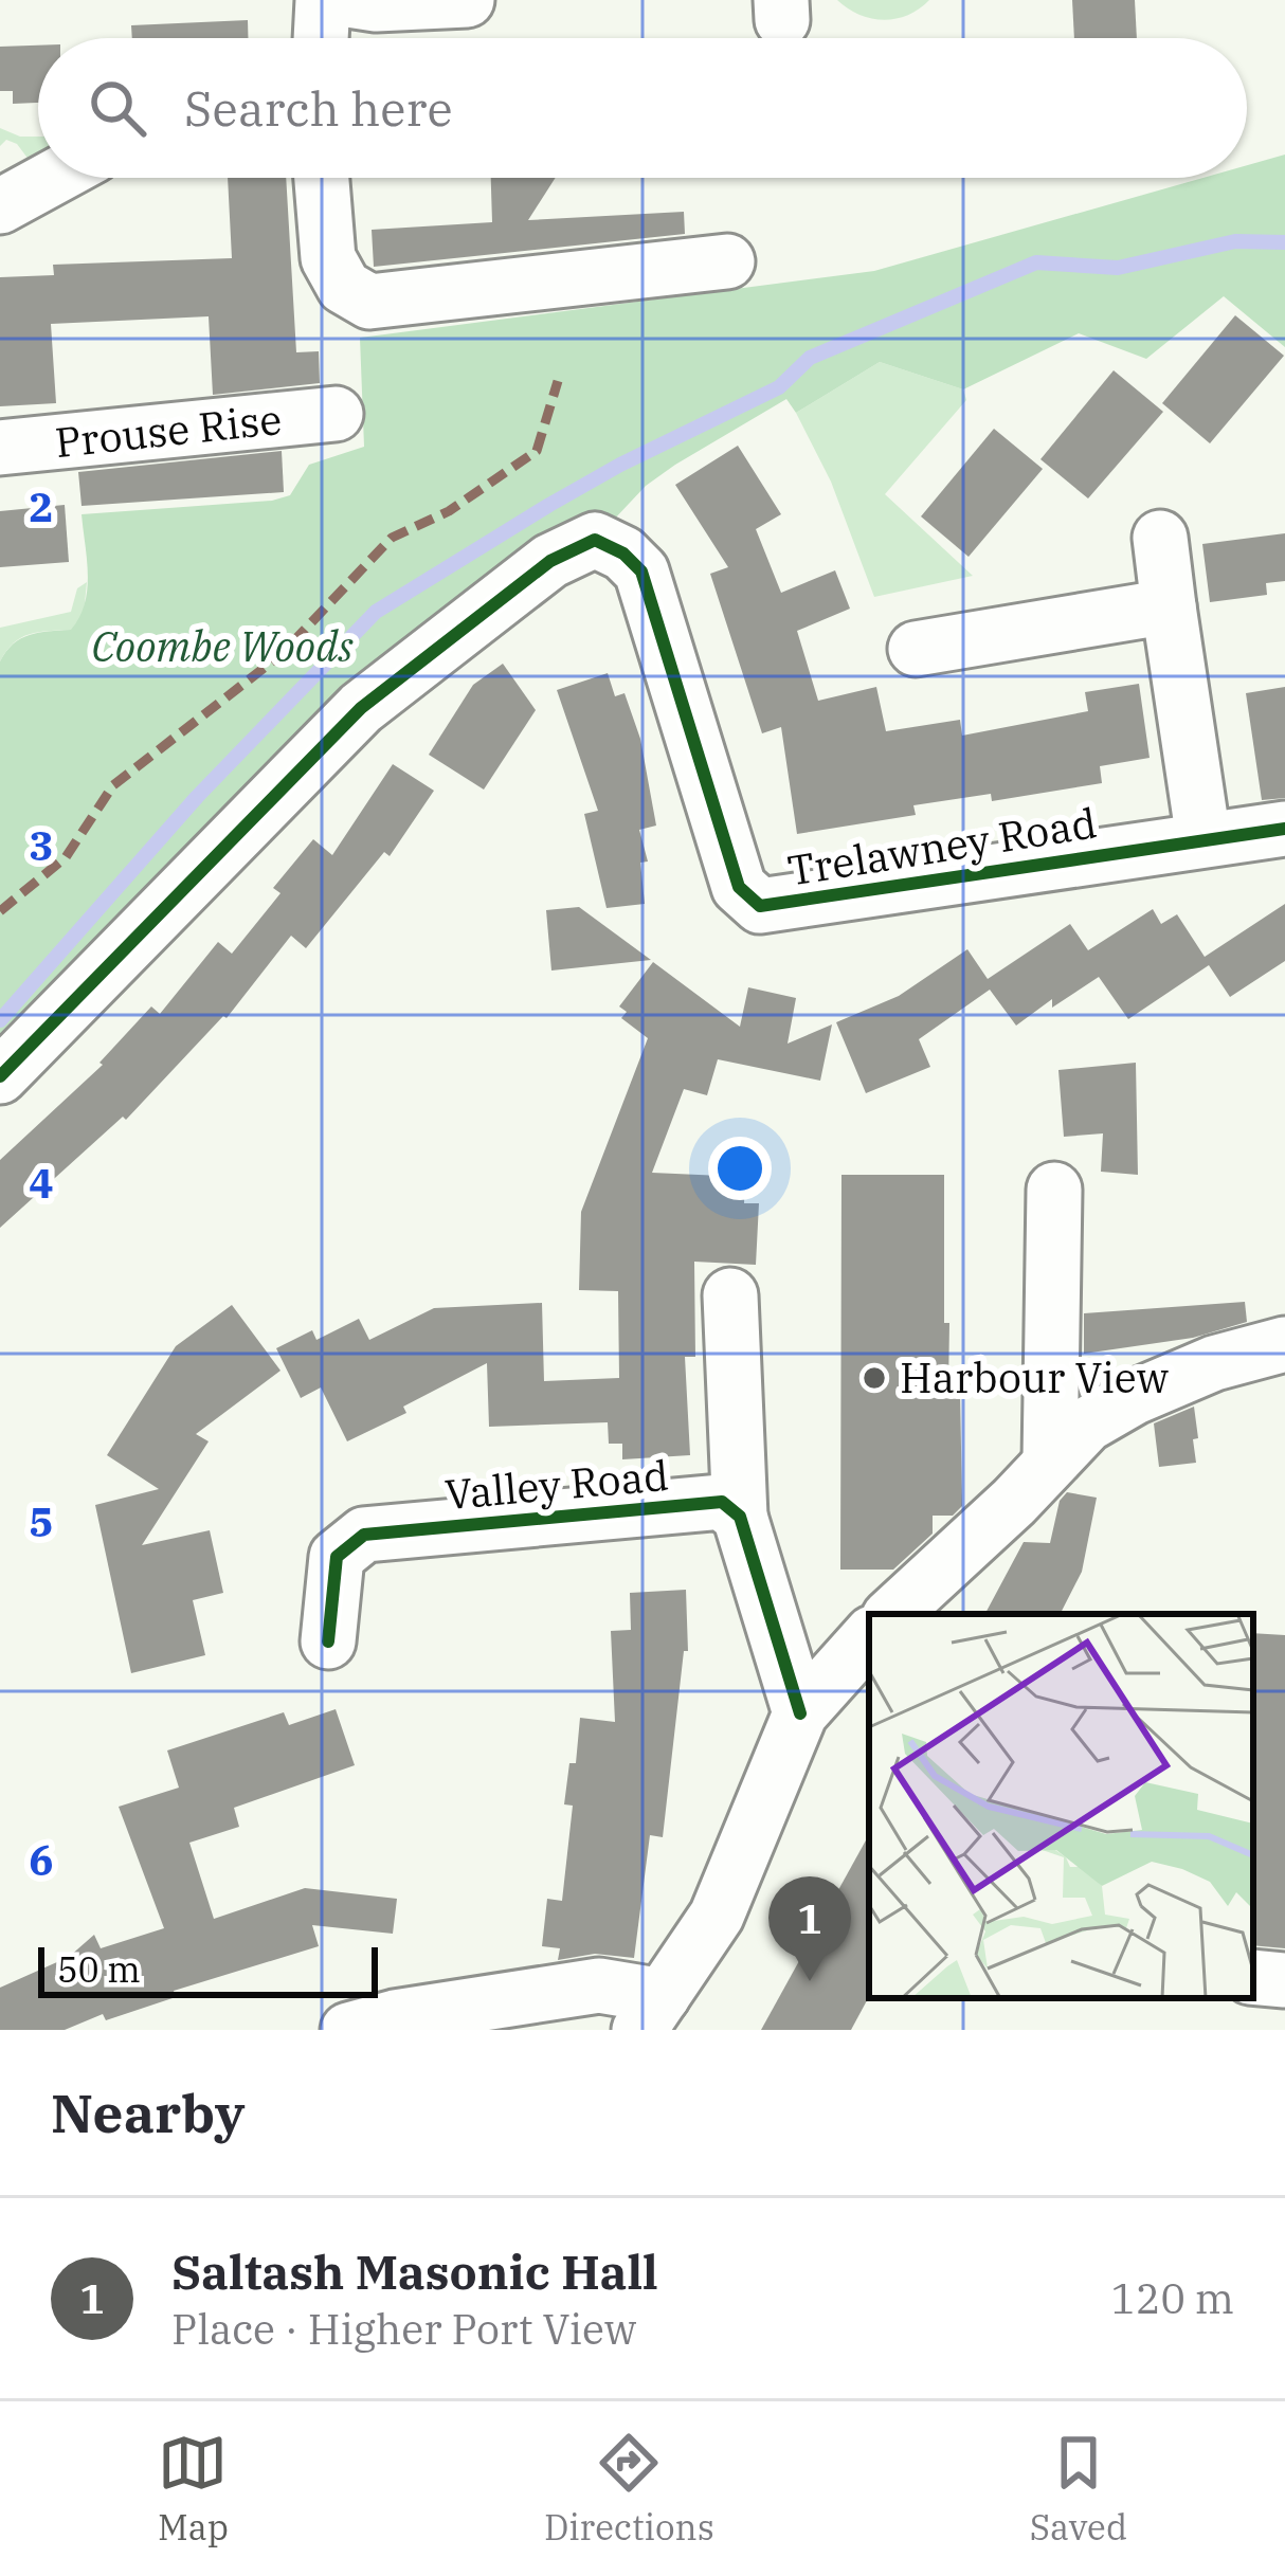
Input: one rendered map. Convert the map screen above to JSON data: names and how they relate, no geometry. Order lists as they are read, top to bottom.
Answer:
{
  "streets": {
    "street": ["Prouse Rise", "Trelawney Road", "Valley Road"]
  },
  "parks": ["Coombe Woods"],
  "places": ["Harbour View"],
  "scale_bar": "50 m",
  "page": {
    "search": "Search here",
    "pins": "1",
    "scale": "50 m",
    "heading": "Nearby",
    "list": [
      {
        "mark": "1",
        "name": "Saltash Masonic Hall",
        "note": "Place · Higher Port View",
        "value": "120 m"
      }
    ],
    "nav": ["Map", "Directions", "Saved"]
  },
  "grid": {
    "rows": [
      "2",
      "3",
      "4",
      "5",
      "6"
    ]
  }
}
